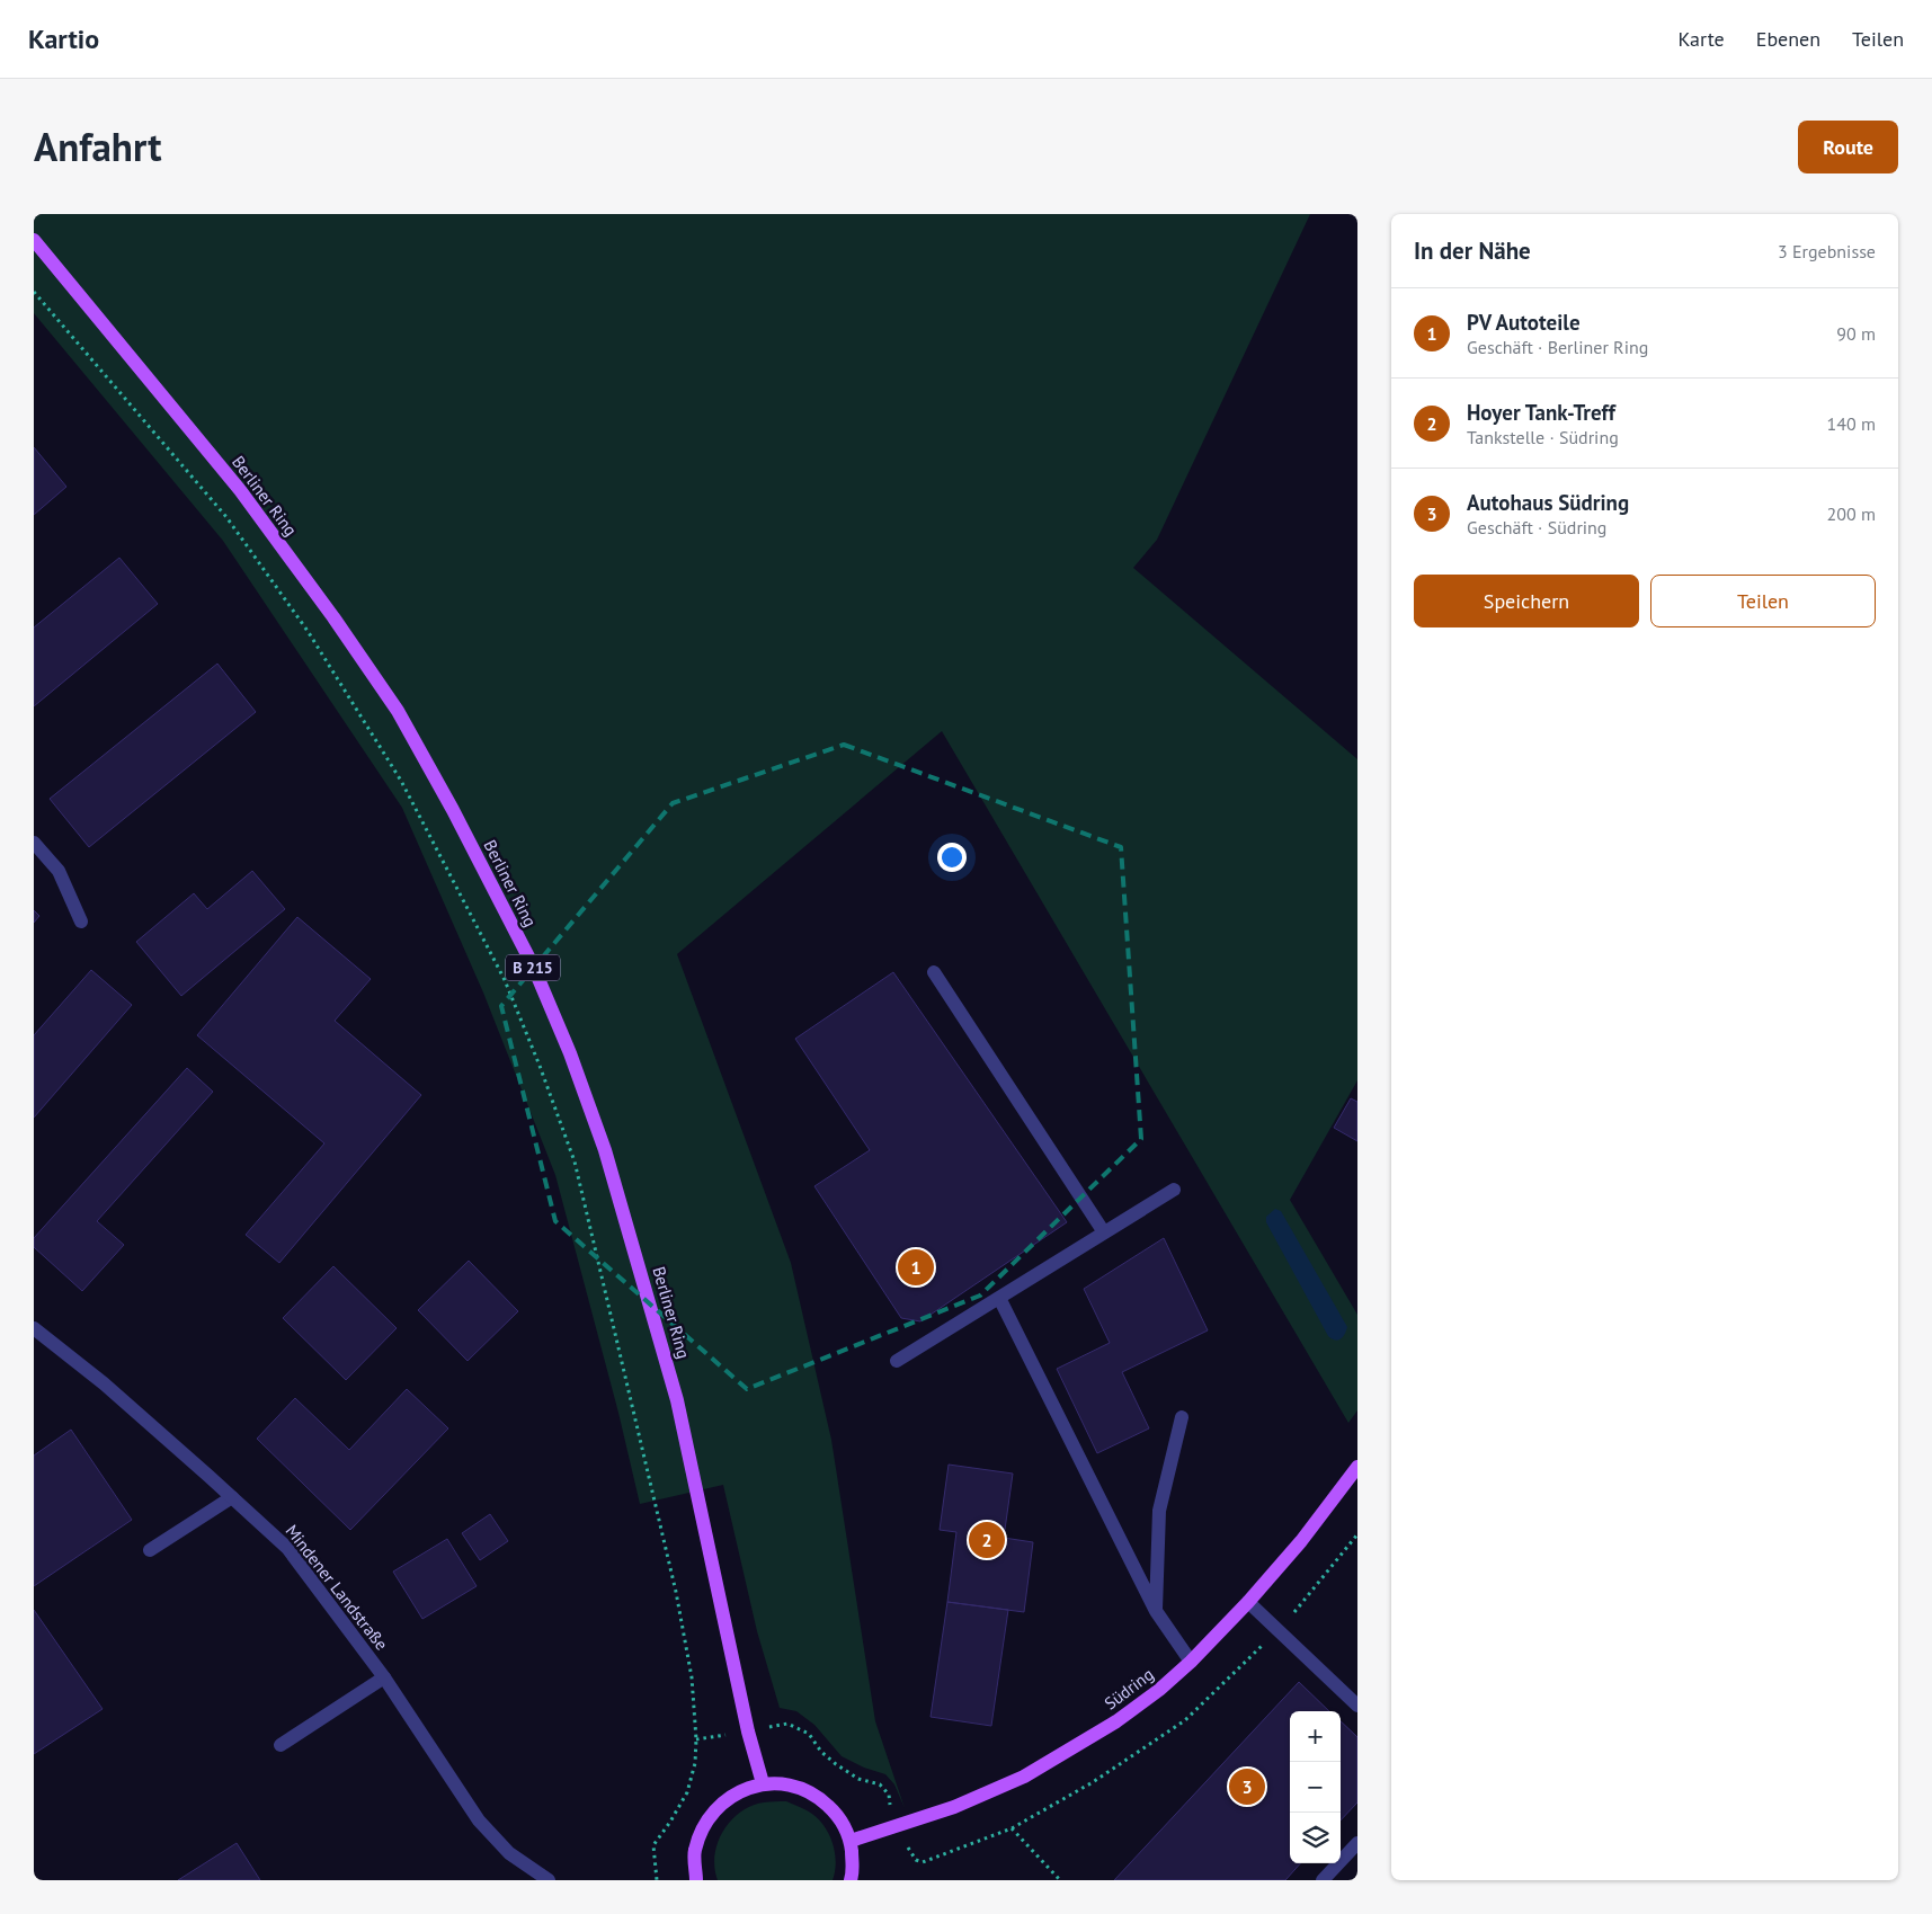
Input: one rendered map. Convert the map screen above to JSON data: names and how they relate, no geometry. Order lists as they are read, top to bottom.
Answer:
{
  "streets": {
    "main road": ["Berliner Ring", "B 215", "Südring"],
    "street": ["Mindener Landstraße"]
  },
  "page": {
    "header": "Kartio",
    "nav": ["Karte", "Ebenen", "Teilen"],
    "title": "Anfahrt",
    "buttons": [
      "Route",
      ["Speichern", "Teilen"]
    ],
    "heading": ["In der Nähe", "3 Ergebnisse"],
    "list": [
      {
        "mark": "1",
        "name": "PV Autoteile",
        "note": "Geschäft · Berliner Ring",
        "value": "90 m"
      },
      {
        "mark": "2",
        "name": "Hoyer Tank-Treff",
        "note": "Tankstelle · Südring",
        "value": "140 m"
      },
      {
        "mark": "3",
        "name": "Autohaus Südring",
        "note": "Geschäft · Südring",
        "value": "200 m"
      }
    ],
    "pins": ["1", "2", "3"],
    "map_buttons": ["+", "−"]
  }
}
